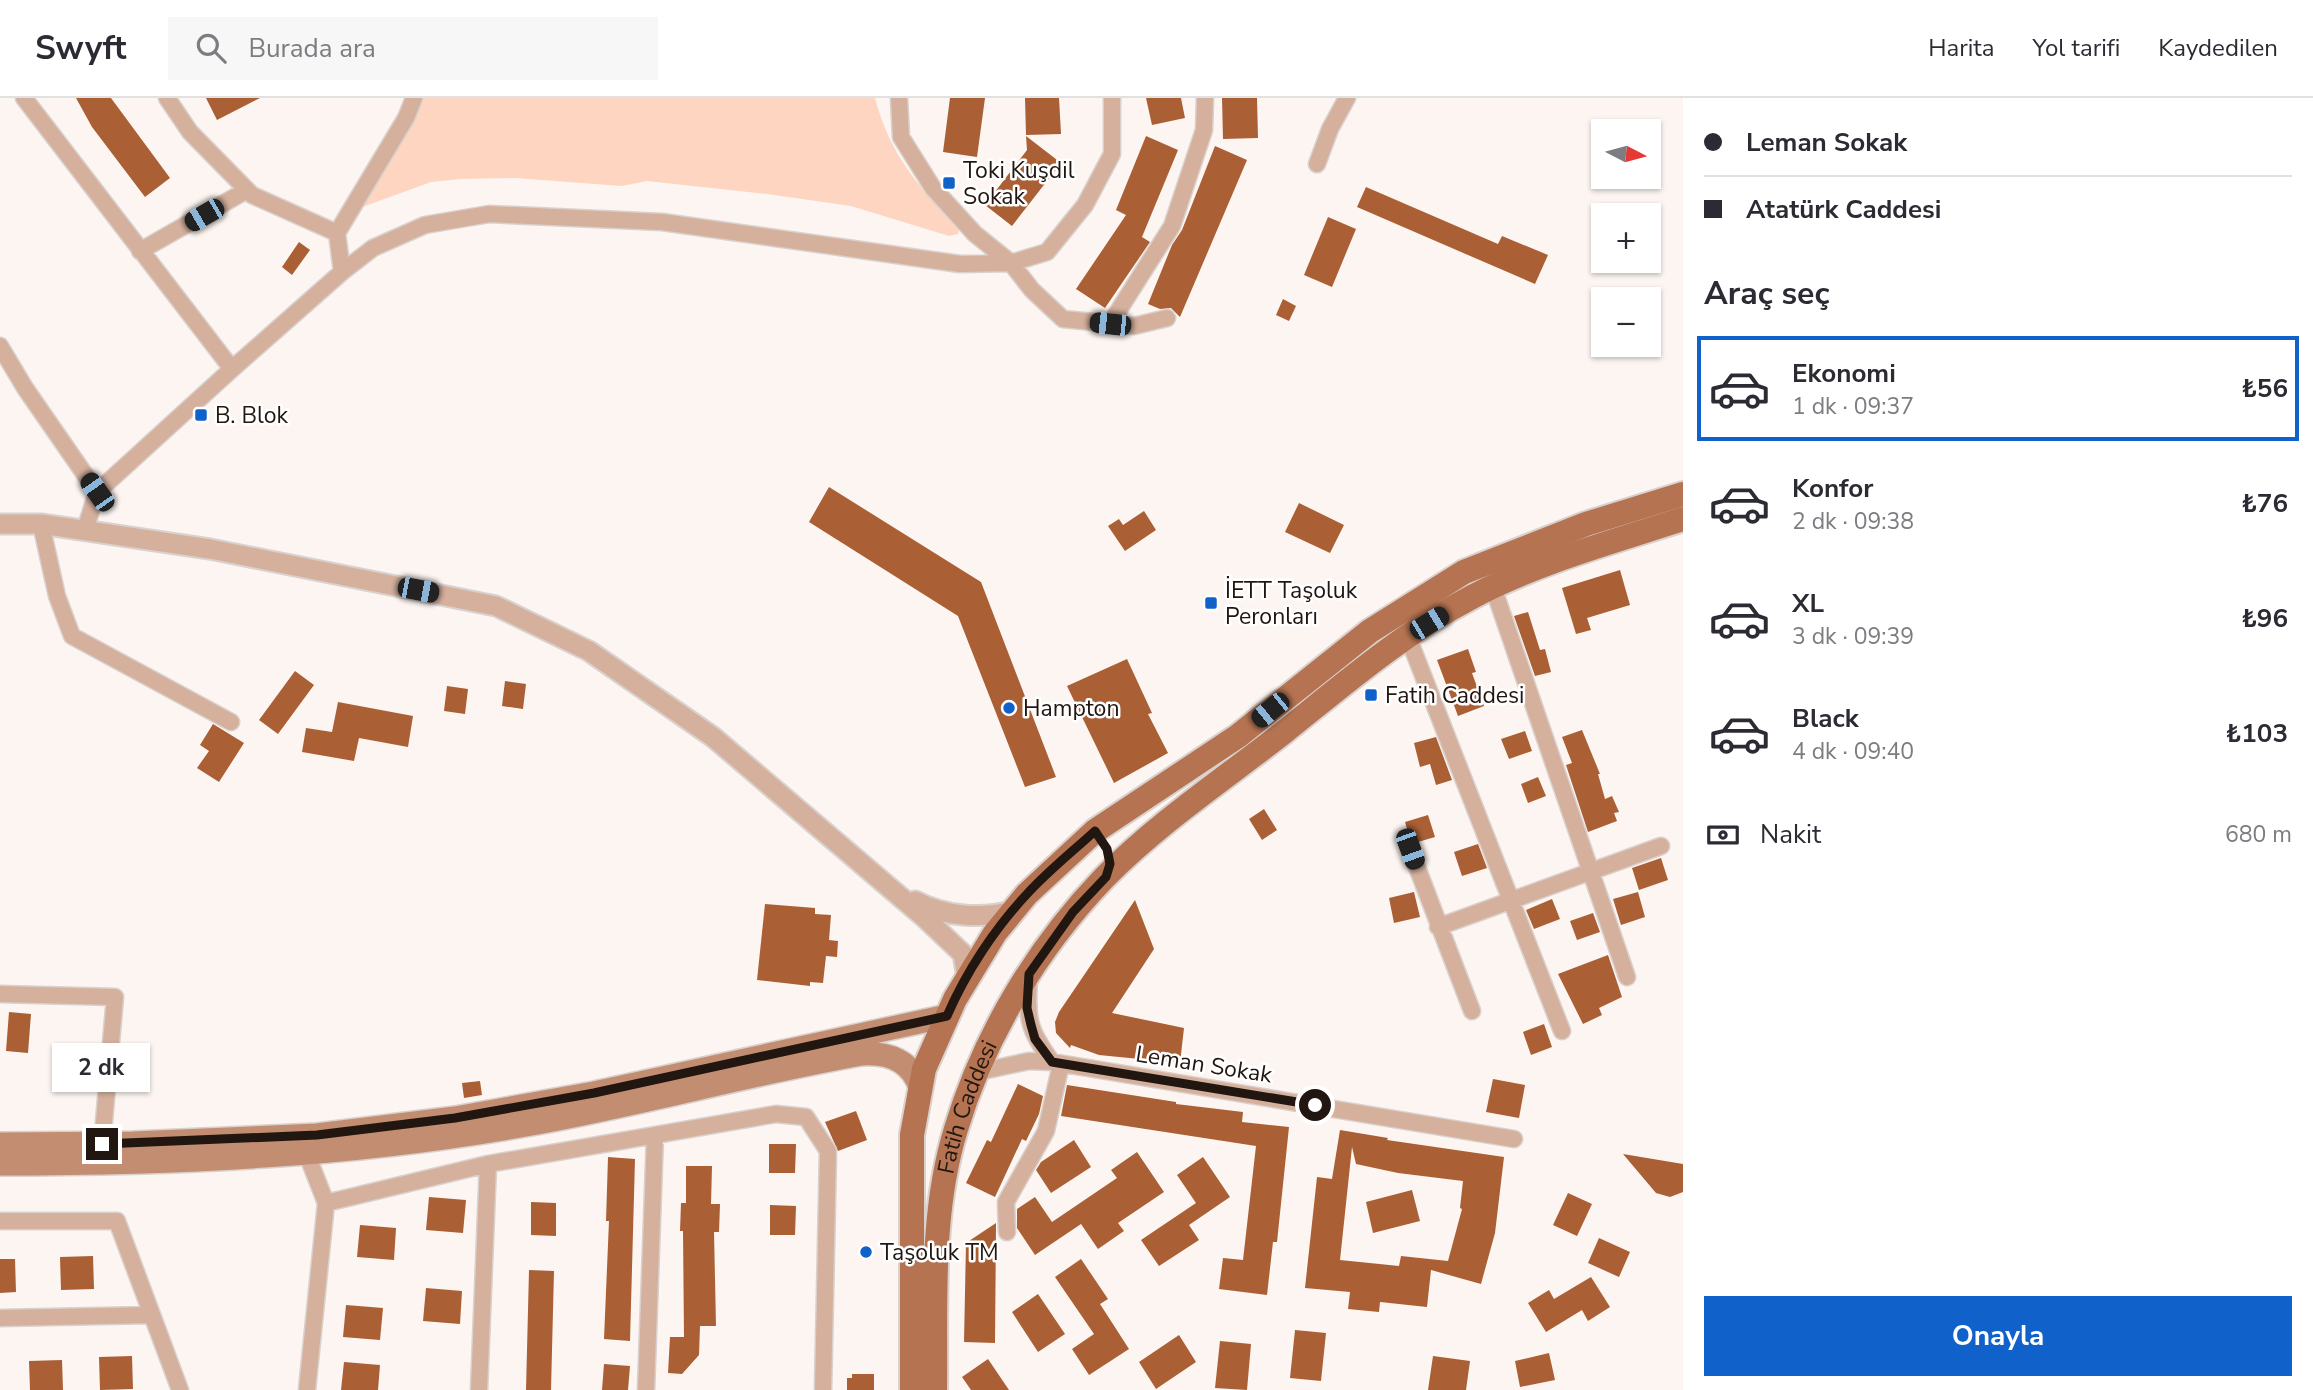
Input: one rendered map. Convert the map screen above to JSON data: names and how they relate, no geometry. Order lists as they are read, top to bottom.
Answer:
{
  "streets": {
    "main road": ["Fatih Caddesi"],
    "street": ["Leman Sokak"]
  },
  "crossings": [
    ["Leman Sokak", "Fatih Caddesi"]
  ],
  "places": {
    "transit": [
      "Toki Kuşdil Sokak",
      "B. Blok",
      "İETT Taşoluk Peronları",
      "Fatih Caddesi"
    ],
    "other": ["Hampton", "Taşoluk TM"]
  },
  "north": "right",
  "page": {
    "header": "Swyft",
    "search": "Burada ara",
    "nav": ["Harita", "Yol tarifi", "Kaydedilen"],
    "banner": ["Leman Sokak", "Atatürk Caddesi"],
    "map_buttons": ["+", "−"],
    "heading": "Araç seç",
    "list": [
      {
        "name": "Ekonomi",
        "note": "1 dk · 09:37",
        "value": "₺56"
      },
      {
        "name": "Konfor",
        "note": "2 dk · 09:38",
        "value": "₺76"
      },
      {
        "name": "XL",
        "note": "3 dk · 09:39",
        "value": "₺96"
      },
      {
        "name": "Black",
        "note": "4 dk · 09:40",
        "value": "₺103"
      }
    ],
    "pay": ["Nakit", "680 m"],
    "bubble": "2 dk",
    "buttons": "Onayla"
  }
}
